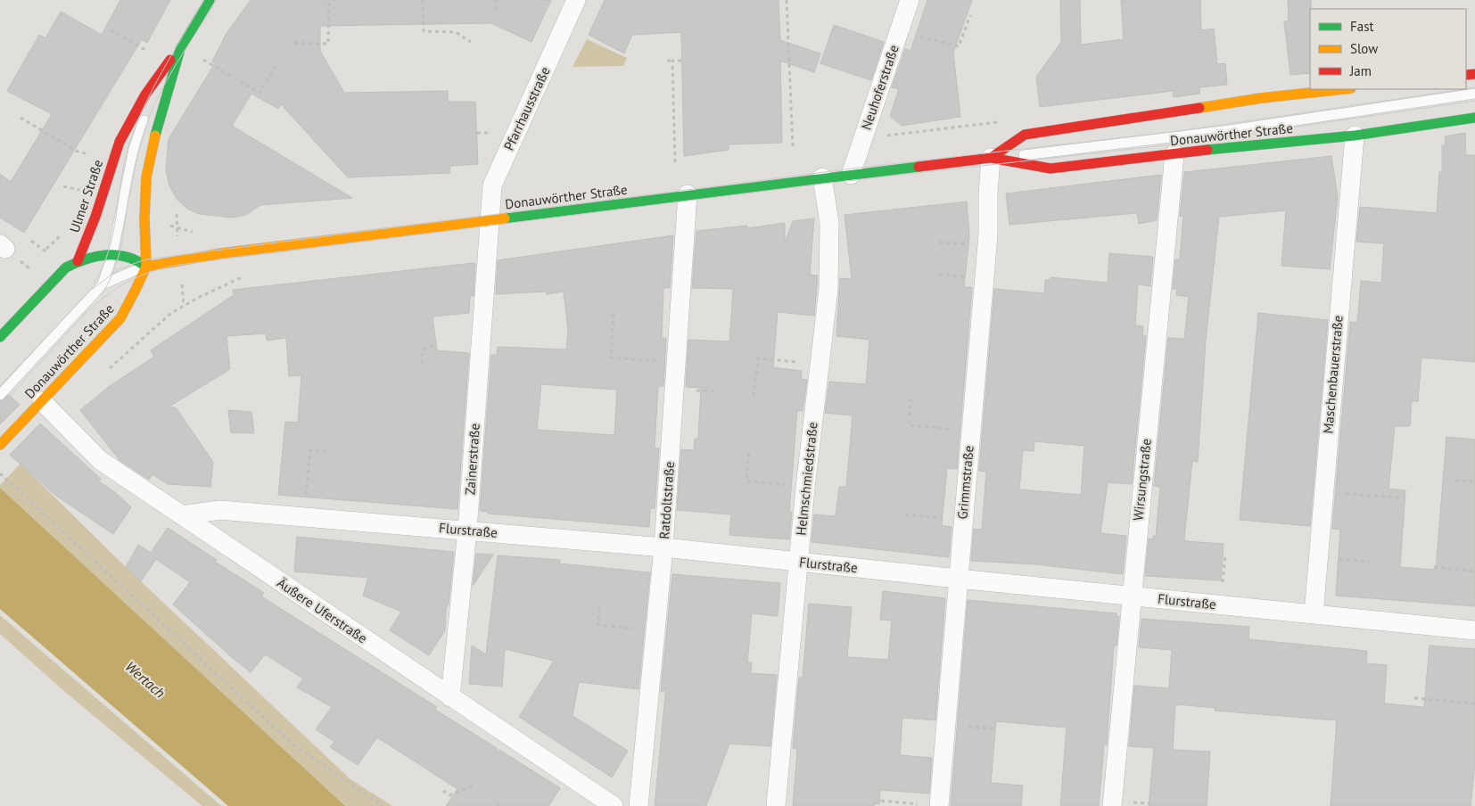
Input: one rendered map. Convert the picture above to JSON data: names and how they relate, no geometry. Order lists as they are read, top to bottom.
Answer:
{
  "streets": {
    "main road": ["Donauwörther Straße", "Ulmer Straße"],
    "street": [
      "Neuhoferstraße",
      "Pfarrhausstraße",
      "Maschenbauerstraße",
      "Zainerstraße",
      "Helmschmiedstraße",
      "Wirsungstraße",
      "Grimmstraße",
      "Ratdoltstraße",
      "Flurstraße",
      "Äußere Uferstraße"
    ]
  },
  "crossings": [
    ["Neuhoferstraße", "Donauwörther Straße"],
    ["Pfarrhausstraße", "Donauwörther Straße"],
    ["Pfarrhausstraße", "Zainerstraße"],
    ["Donauwörther Straße", "Ulmer Straße"],
    ["Donauwörther Straße", "Maschenbauerstraße"],
    ["Donauwörther Straße", "Zainerstraße"],
    ["Donauwörther Straße", "Helmschmiedstraße"],
    ["Donauwörther Straße", "Wirsungstraße"],
    ["Donauwörther Straße", "Grimmstraße"],
    ["Donauwörther Straße", "Ratdoltstraße"],
    ["Donauwörther Straße", "Äußere Uferstraße"],
    ["Maschenbauerstraße", "Flurstraße"],
    ["Zainerstraße", "Flurstraße"],
    ["Zainerstraße", "Äußere Uferstraße"],
    ["Helmschmiedstraße", "Flurstraße"],
    ["Wirsungstraße", "Flurstraße"],
    ["Grimmstraße", "Flurstraße"],
    ["Ratdoltstraße", "Flurstraße"],
    ["Flurstraße", "Äußere Uferstraße"]
  ],
  "water": ["Wertach"],
  "legend": ["Fast", "Slow", "Jam"]
}
